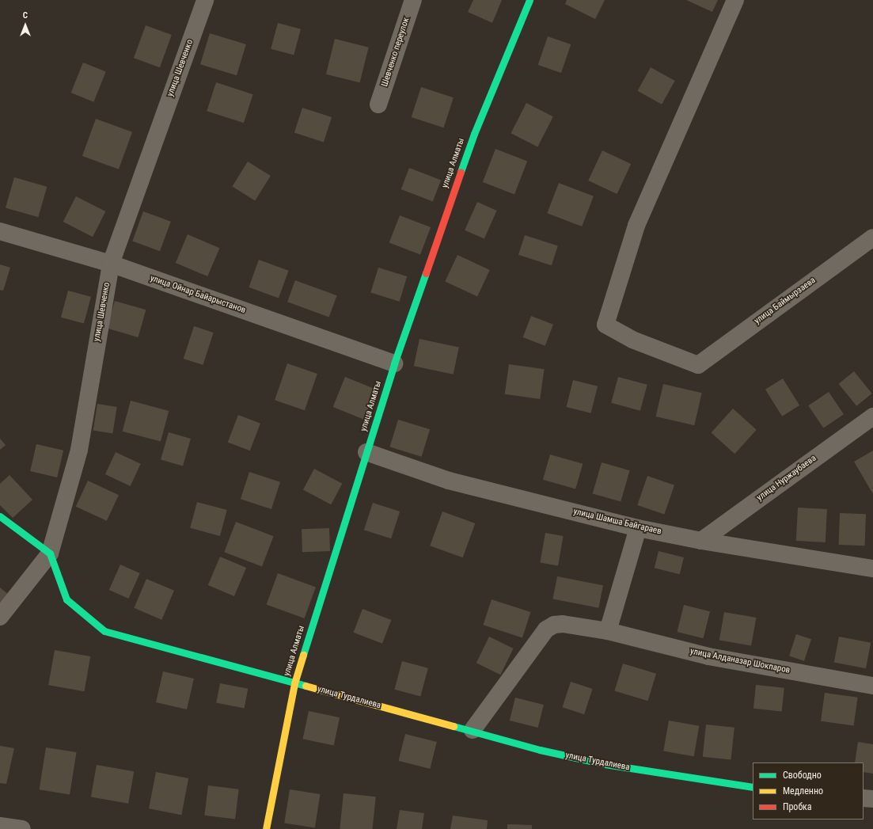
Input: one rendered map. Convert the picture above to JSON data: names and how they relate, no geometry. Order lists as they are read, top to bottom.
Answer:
{
  "streets": {
    "street": [
      "Шевченко переулок",
      "улица Шевченко",
      "улица Алматы",
      "улица Ойнар Байарыстанов",
      "улица Баймырзаева",
      "улица Нуржаубаева",
      "улица Шамша Байгараев",
      "улица Алданазар Шокпаров",
      "улица Турдалиева"
    ]
  },
  "crossings": [
    ["улица Шевченко", "улица Ойнар Байарыстанов"],
    ["улица Шевченко", "улица Турдалиева"],
    ["улица Алматы", "улица Ойнар Байарыстанов"],
    ["улица Алматы", "улица Шамша Байгараев"],
    ["улица Алматы", "улица Турдалиева"],
    ["улица Нуржаубаева", "улица Шамша Байгараев"],
    ["улица Алданазар Шокпаров", "улица Турдалиева"]
  ],
  "legend": ["Свободно", "Медленно", "Пробка"],
  "north": "top"
}
